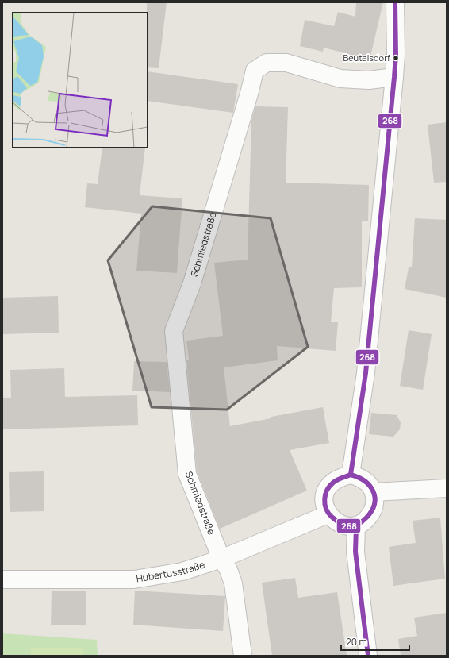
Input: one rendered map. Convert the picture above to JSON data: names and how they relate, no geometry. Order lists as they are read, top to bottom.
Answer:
{
  "streets": {
    "street": ["Schmiedstraße", "Hubertusstraße"]
  },
  "crossings": [
    ["Schmiedstraße", "Hubertusstraße"]
  ],
  "places": ["Beutelsdorf"],
  "lines": ["transit line 268"],
  "scale_bar": "20 m"
}
